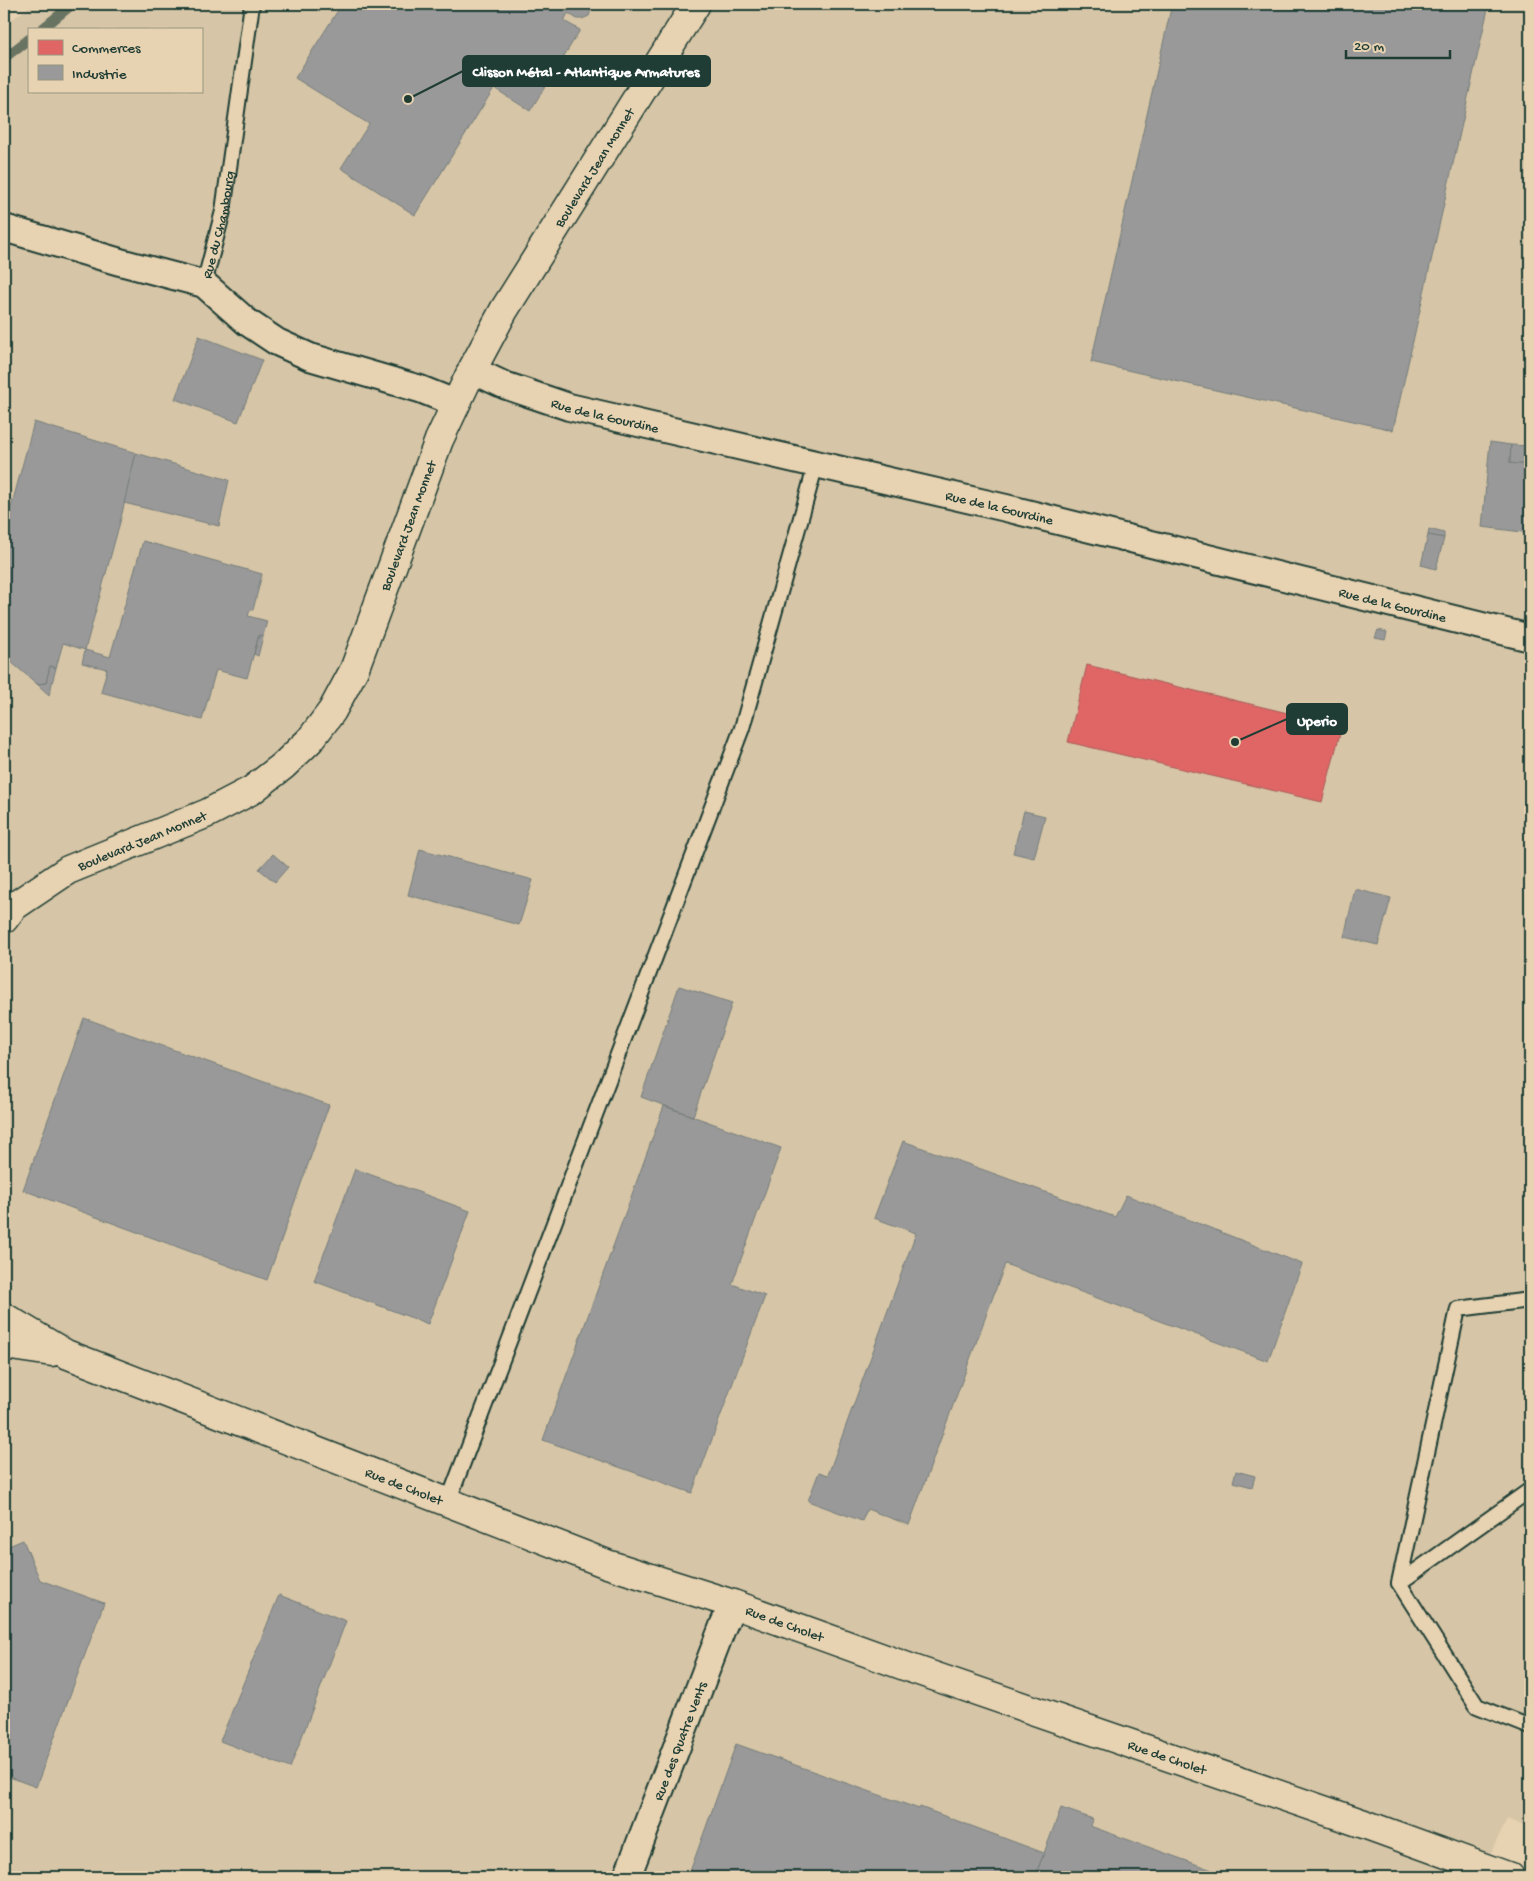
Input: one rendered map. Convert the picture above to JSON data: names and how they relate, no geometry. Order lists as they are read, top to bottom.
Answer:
{
  "streets": {
    "main road": ["Boulevard Jean Monnet", "Rue de Cholet"],
    "street": ["Rue du Chambourg", "Rue de la Gourdine", "Rue des Quatre Vents"]
  },
  "crossings": [
    ["Boulevard Jean Monnet", "Rue du Chambourg"],
    ["Boulevard Jean Monnet", "Rue de la Gourdine"],
    ["Rue de Cholet", "Rue des Quatre Vents"]
  ],
  "places": ["Clisson Métal - Atlantique Armatures", "Uperio"],
  "legend": ["Commerces", "Industrie"],
  "scale_bar": "20 m"
}
